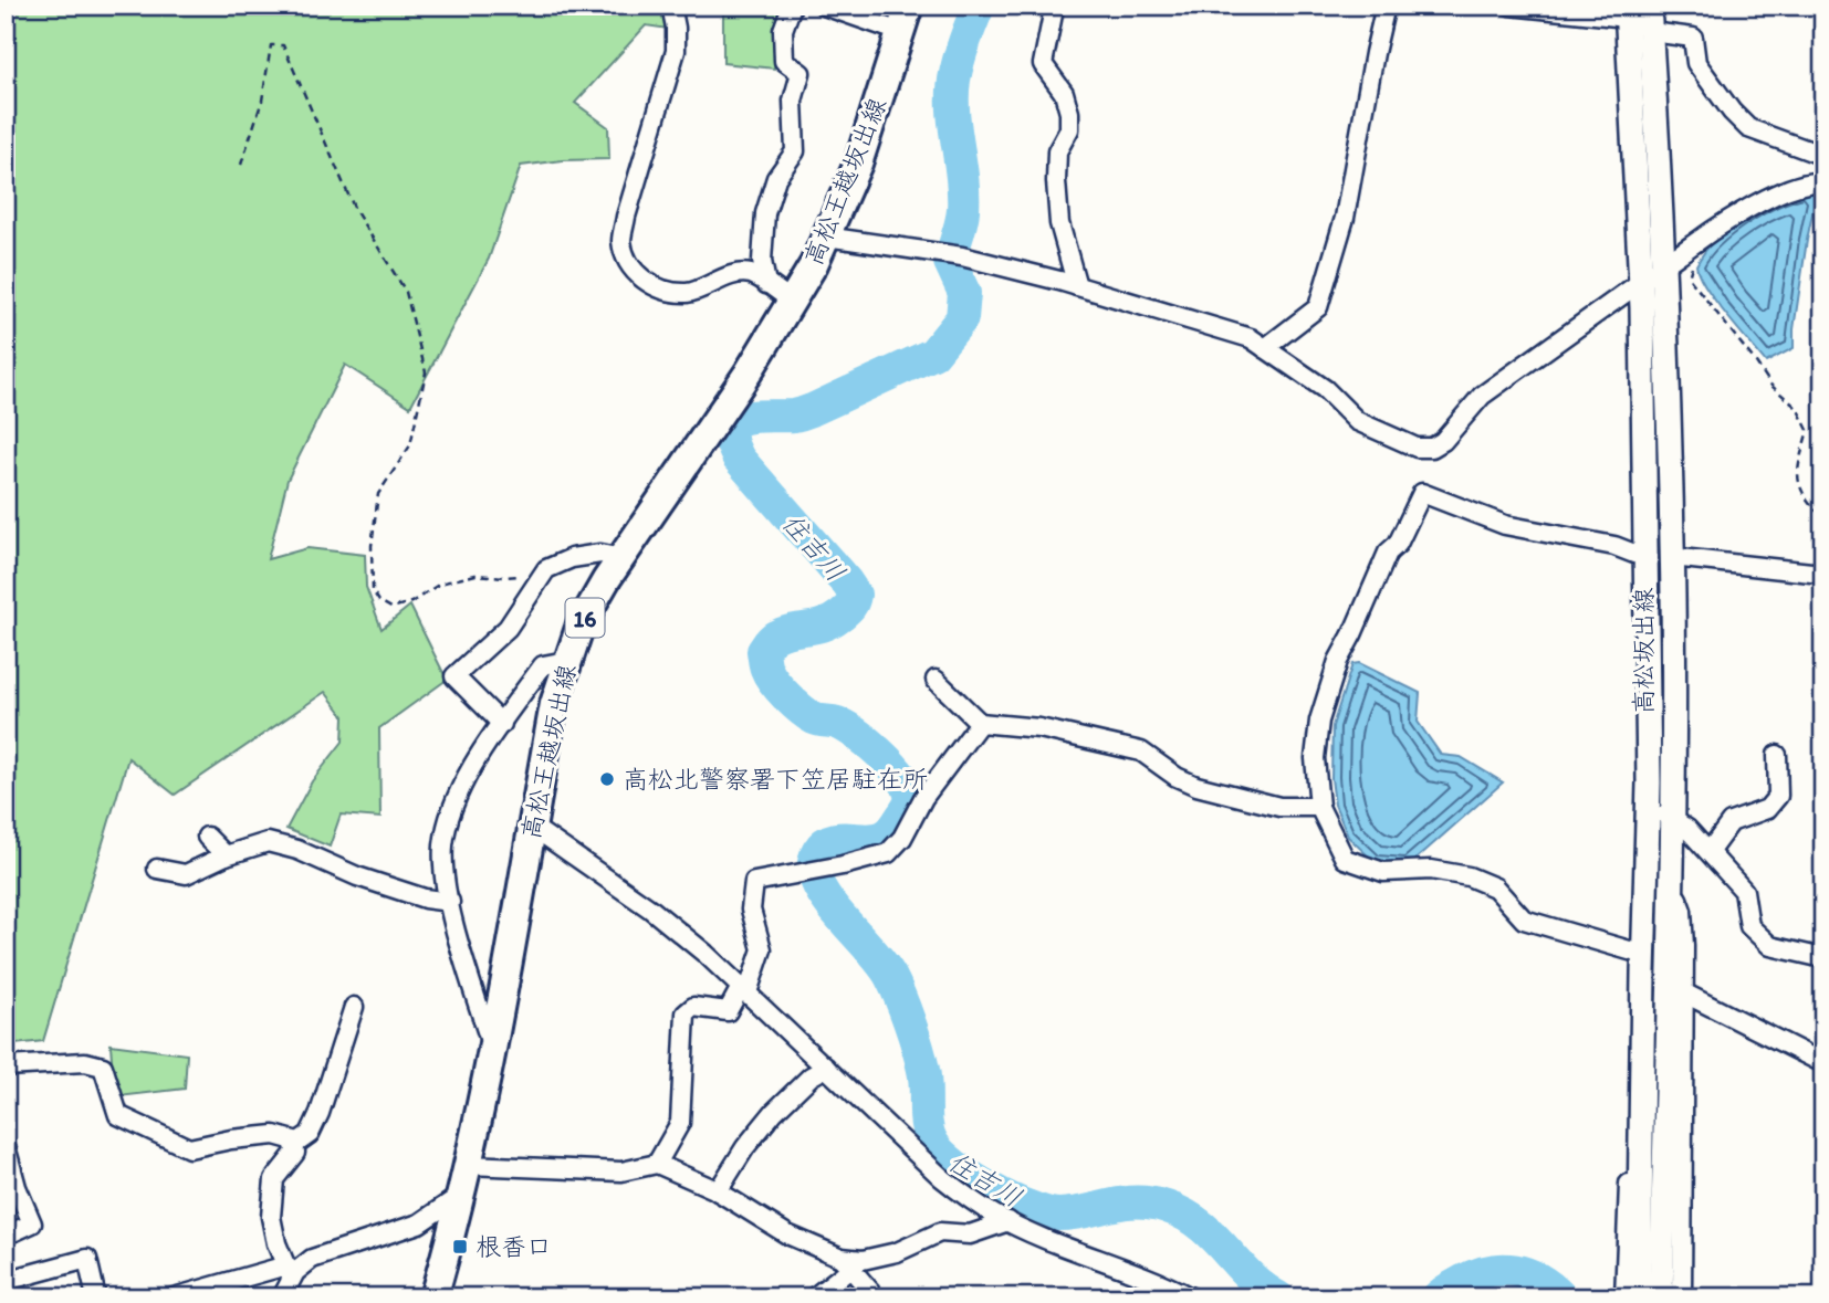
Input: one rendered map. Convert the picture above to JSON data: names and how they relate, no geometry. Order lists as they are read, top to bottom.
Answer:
{
  "streets": {
    "main road": ["高松王越坂出線", "16", "高松坂出線"]
  },
  "water": ["住吉川"],
  "places": {
    "other": ["高松北警察署下笠居駐在所"],
    "transit": ["根香口"]
  }
}
